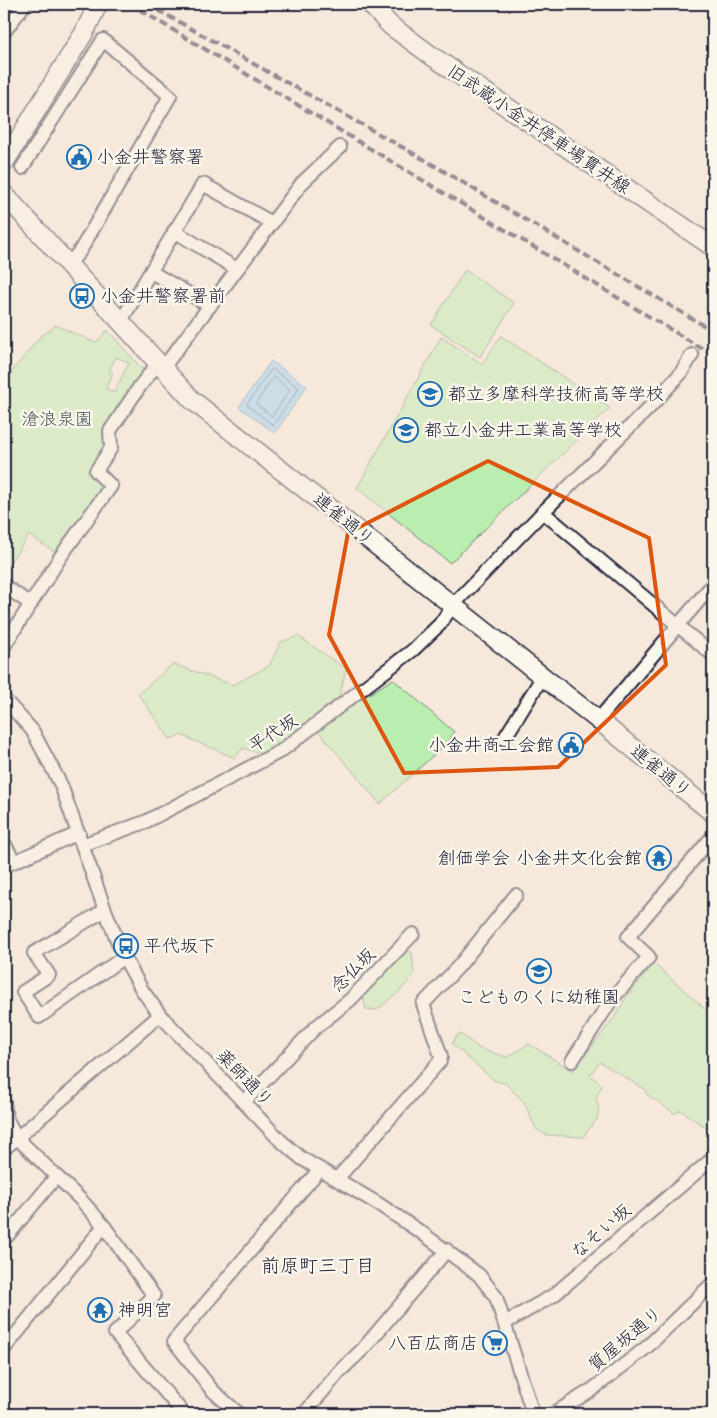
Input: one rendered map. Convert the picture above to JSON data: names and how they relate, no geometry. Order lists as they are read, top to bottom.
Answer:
{
  "streets": {
    "main road": ["旧武蔵小金井停車場貫井線", "連雀通り"],
    "street": [
      "平代坂",
      "念仏坂",
      "薬師通り",
      "なそい坂",
      "質屋坂通り"
    ]
  },
  "crossings": [
    ["連雀通り", "平代坂"],
    ["平代坂", "薬師通り"],
    ["念仏坂", "薬師通り"],
    ["薬師通り", "なそい坂"]
  ],
  "districts": ["前原町三丁目"],
  "parks": ["滄浪泉園"],
  "places": {
    "public building": ["小金井警察署", "小金井商工会館"],
    "bus stop": ["小金井警察署前", "平代坂下"],
    "school or university": ["都立多摩科学技術高等学校", "都立小金井工業高等学校", "こどものくに幼稚園"],
    "temple": ["創価学会 小金井文化会館", "神明宮"],
    "supermarket": ["八百広商店"]
  }
}
